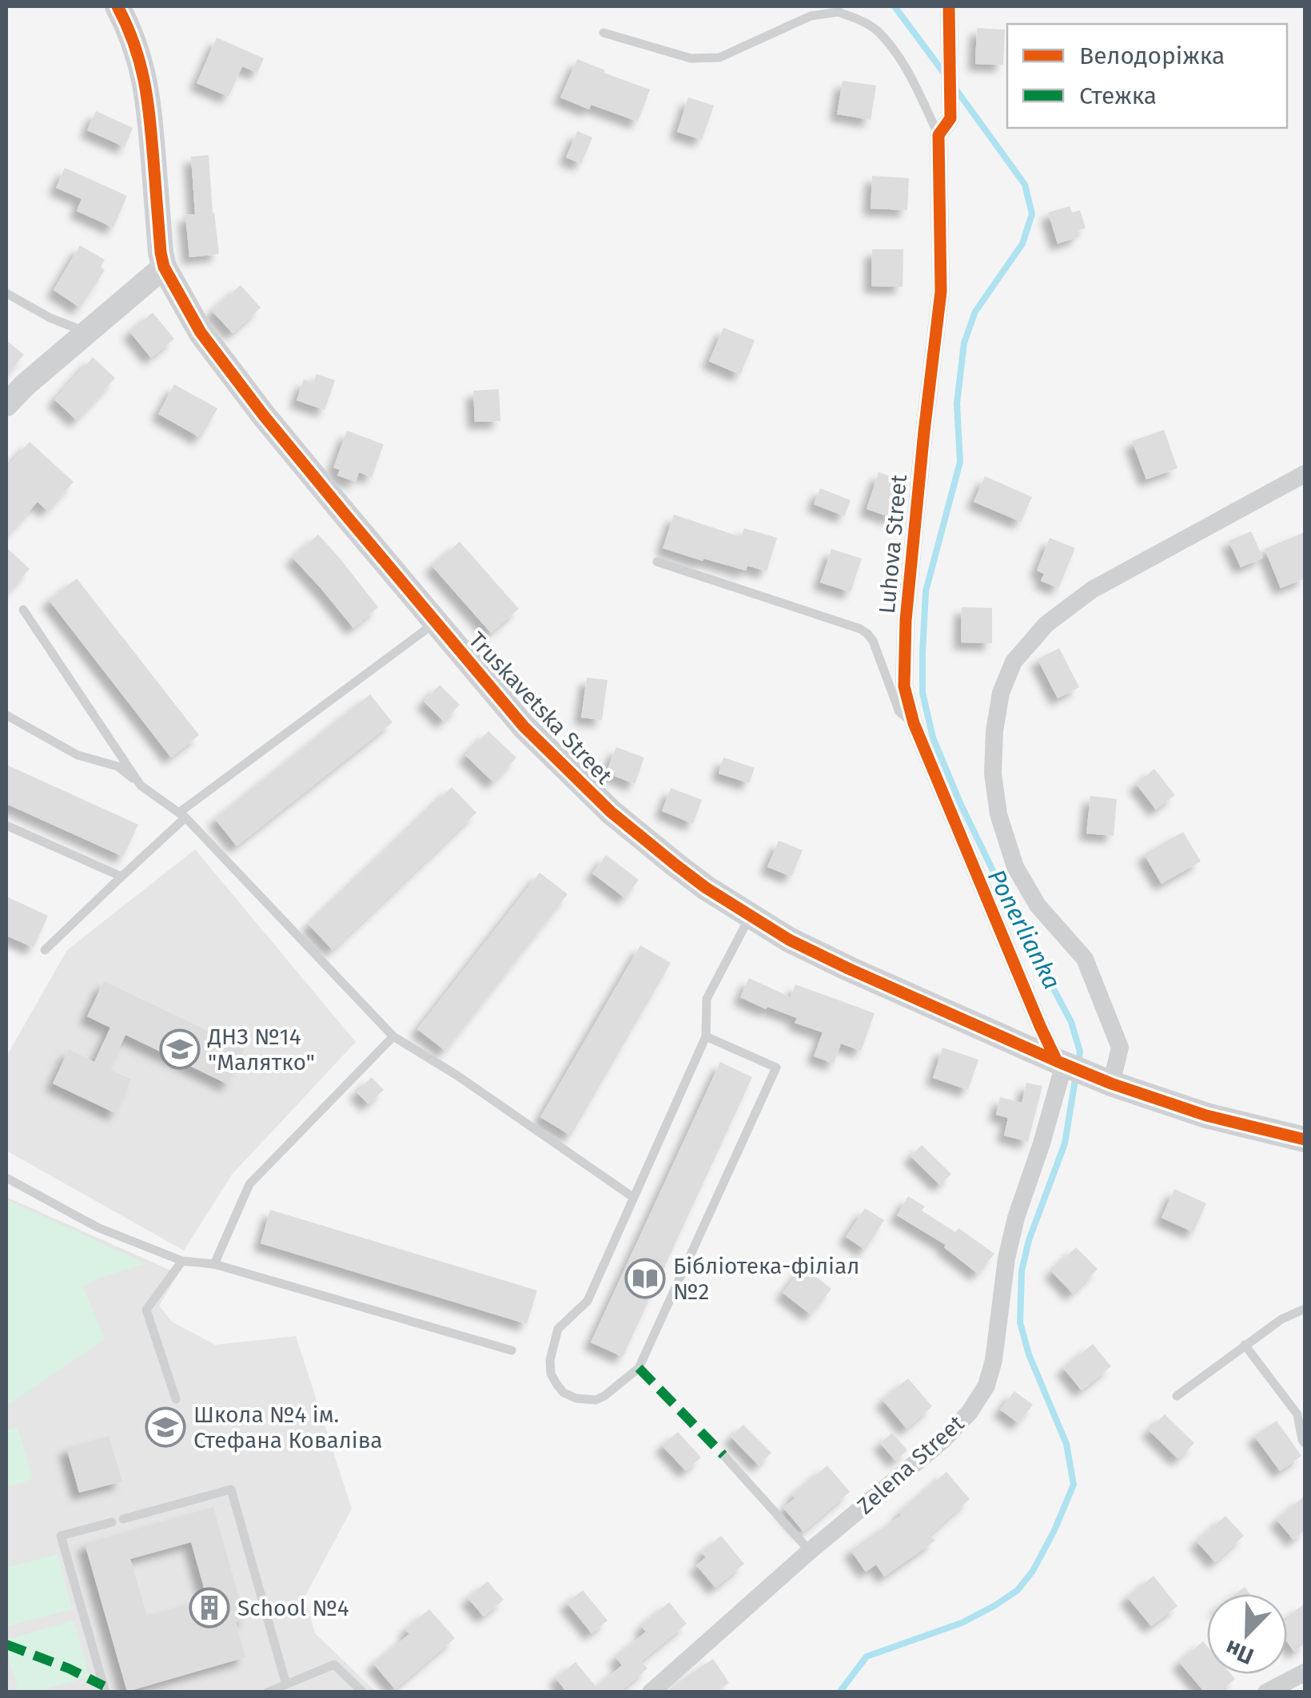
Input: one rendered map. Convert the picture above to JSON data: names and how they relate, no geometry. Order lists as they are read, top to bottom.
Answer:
{
  "streets": {
    "main road": ["Truskavetska Street"],
    "street": ["Luhova Street", "Zelena Street"]
  },
  "crossings": [
    ["Luhova Street", "Truskavetska Street"],
    ["Luhova Street", "Zelena Street"],
    ["Truskavetska Street", "Zelena Street"]
  ],
  "water": ["Ponerlianka"],
  "places": {
    "school or university": ["ДНЗ №14 \"Малятко\"", "Школа №4 ім. Стефана Коваліва"],
    "library": ["Бібліотека-філіал №2"],
    "building": ["School №4"]
  },
  "legend": ["Велодоріжка", "Стежка"],
  "north": "bottom left"
}
